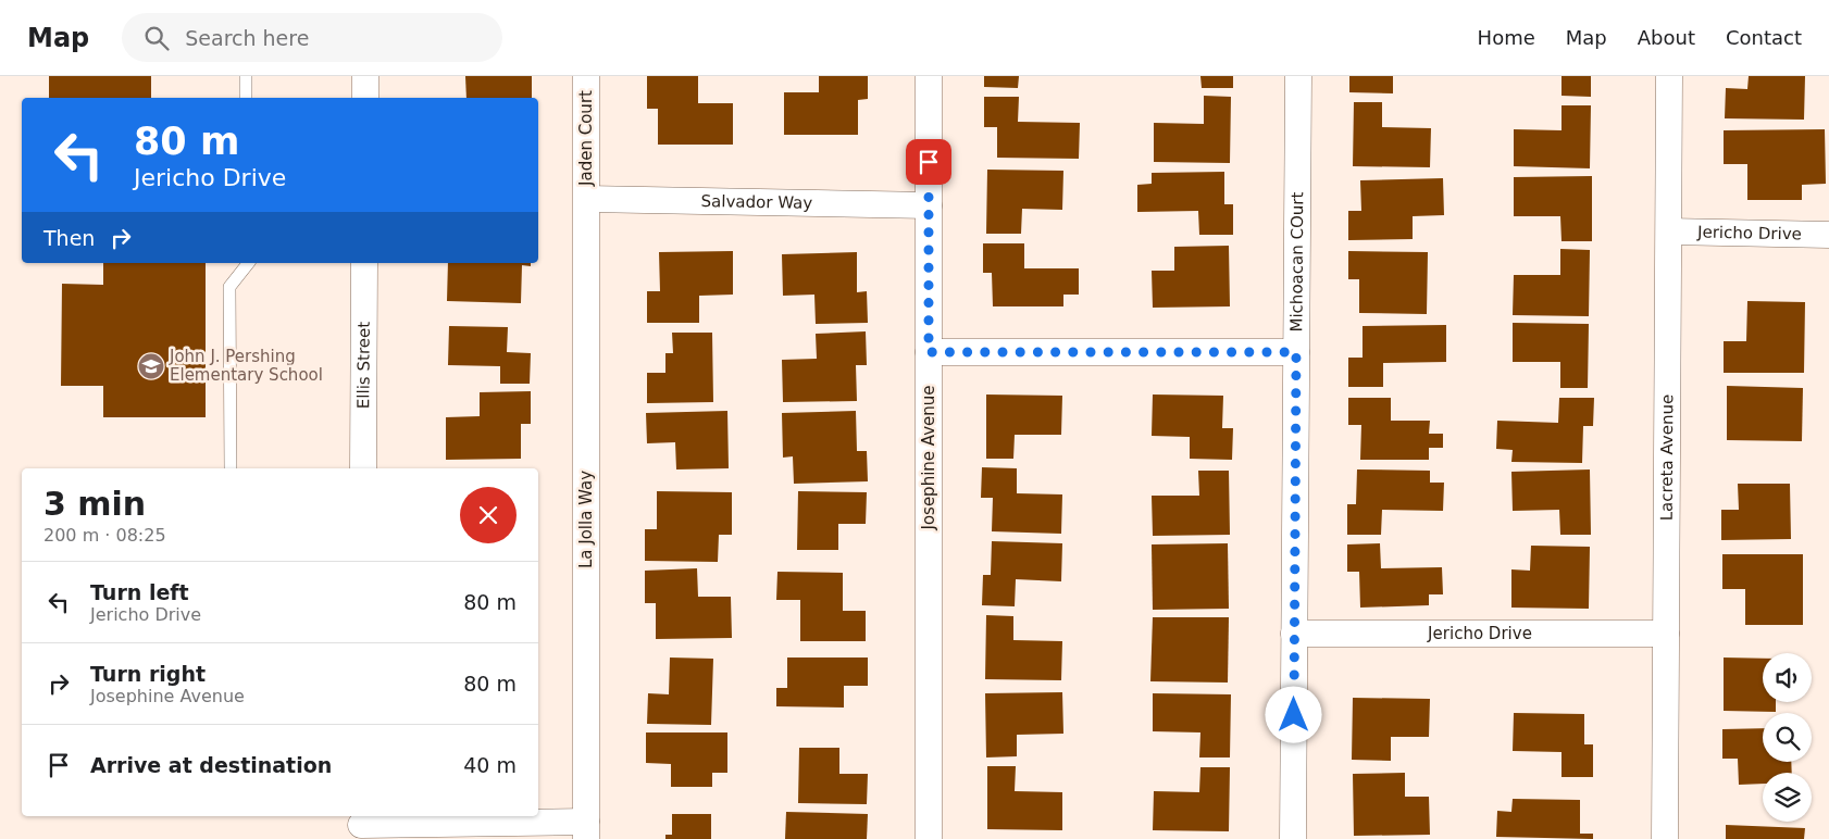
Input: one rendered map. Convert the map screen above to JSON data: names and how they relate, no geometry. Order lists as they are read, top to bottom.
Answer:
{
  "streets": {
    "street": [
      "Jaden Court",
      "Salvador Way",
      "Jericho Drive",
      "Michoacan COurt",
      "Ellis Street",
      "Josephine Avenue",
      "Lacreta Avenue",
      "La Jolla Way"
    ]
  },
  "crossings": [
    ["Jaden Court", "Salvador Way"],
    ["Jaden Court", "La Jolla Way"],
    ["Salvador Way", "Josephine Avenue"],
    ["Salvador Way", "La Jolla Way"],
    ["Jericho Drive", "Michoacan COurt"],
    ["Jericho Drive", "Lacreta Avenue"]
  ],
  "places": {
    "school or university": ["John J. Pershing Elementary School"]
  },
  "page": {
    "header": "Map",
    "search": "Search here",
    "nav": [
      "Home",
      "Map",
      "About",
      "Contact"
    ],
    "turn": ["80 m", "Jericho Drive"],
    "then": "Then",
    "heading": ["3 min", "200 m · 08:25"],
    "list": [
      {
        "name": "Turn left",
        "note": "Jericho Drive",
        "value": "80 m"
      },
      {
        "name": "Turn right",
        "note": "Josephine Avenue",
        "value": "80 m"
      },
      {
        "name": "Arrive at destination",
        "value": "40 m"
      }
    ]
  }
}
